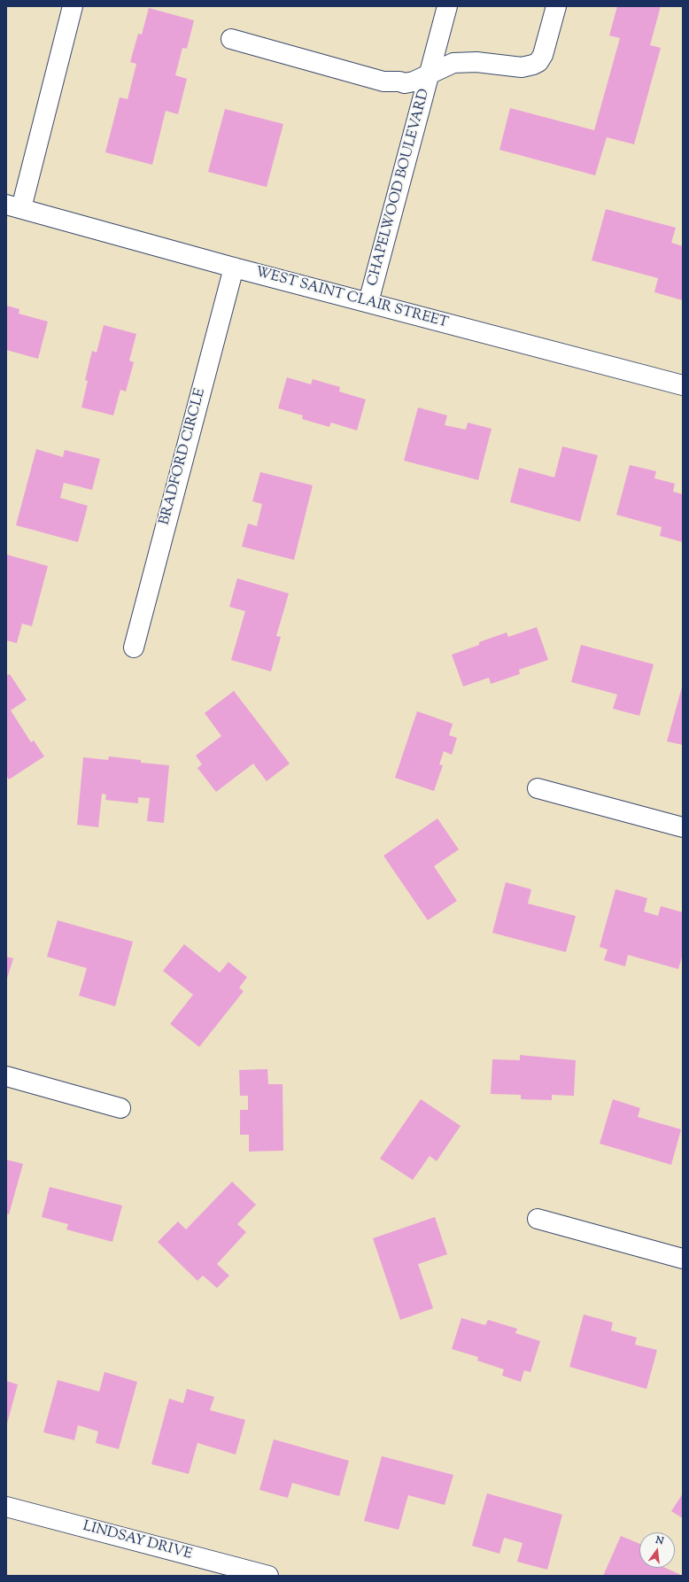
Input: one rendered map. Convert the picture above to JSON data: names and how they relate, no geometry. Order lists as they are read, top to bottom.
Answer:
{
  "streets": {
    "street": [
      "CHAPELWOOD BOULEVARD",
      "WEST SAINT CLAIR STREET",
      "BRADFORD CIRCLE",
      "LINDSAY DRIVE"
    ]
  },
  "crossings": [
    ["CHAPELWOOD BOULEVARD", "WEST SAINT CLAIR STREET"],
    ["WEST SAINT CLAIR STREET", "BRADFORD CIRCLE"]
  ],
  "north": "top"
}
